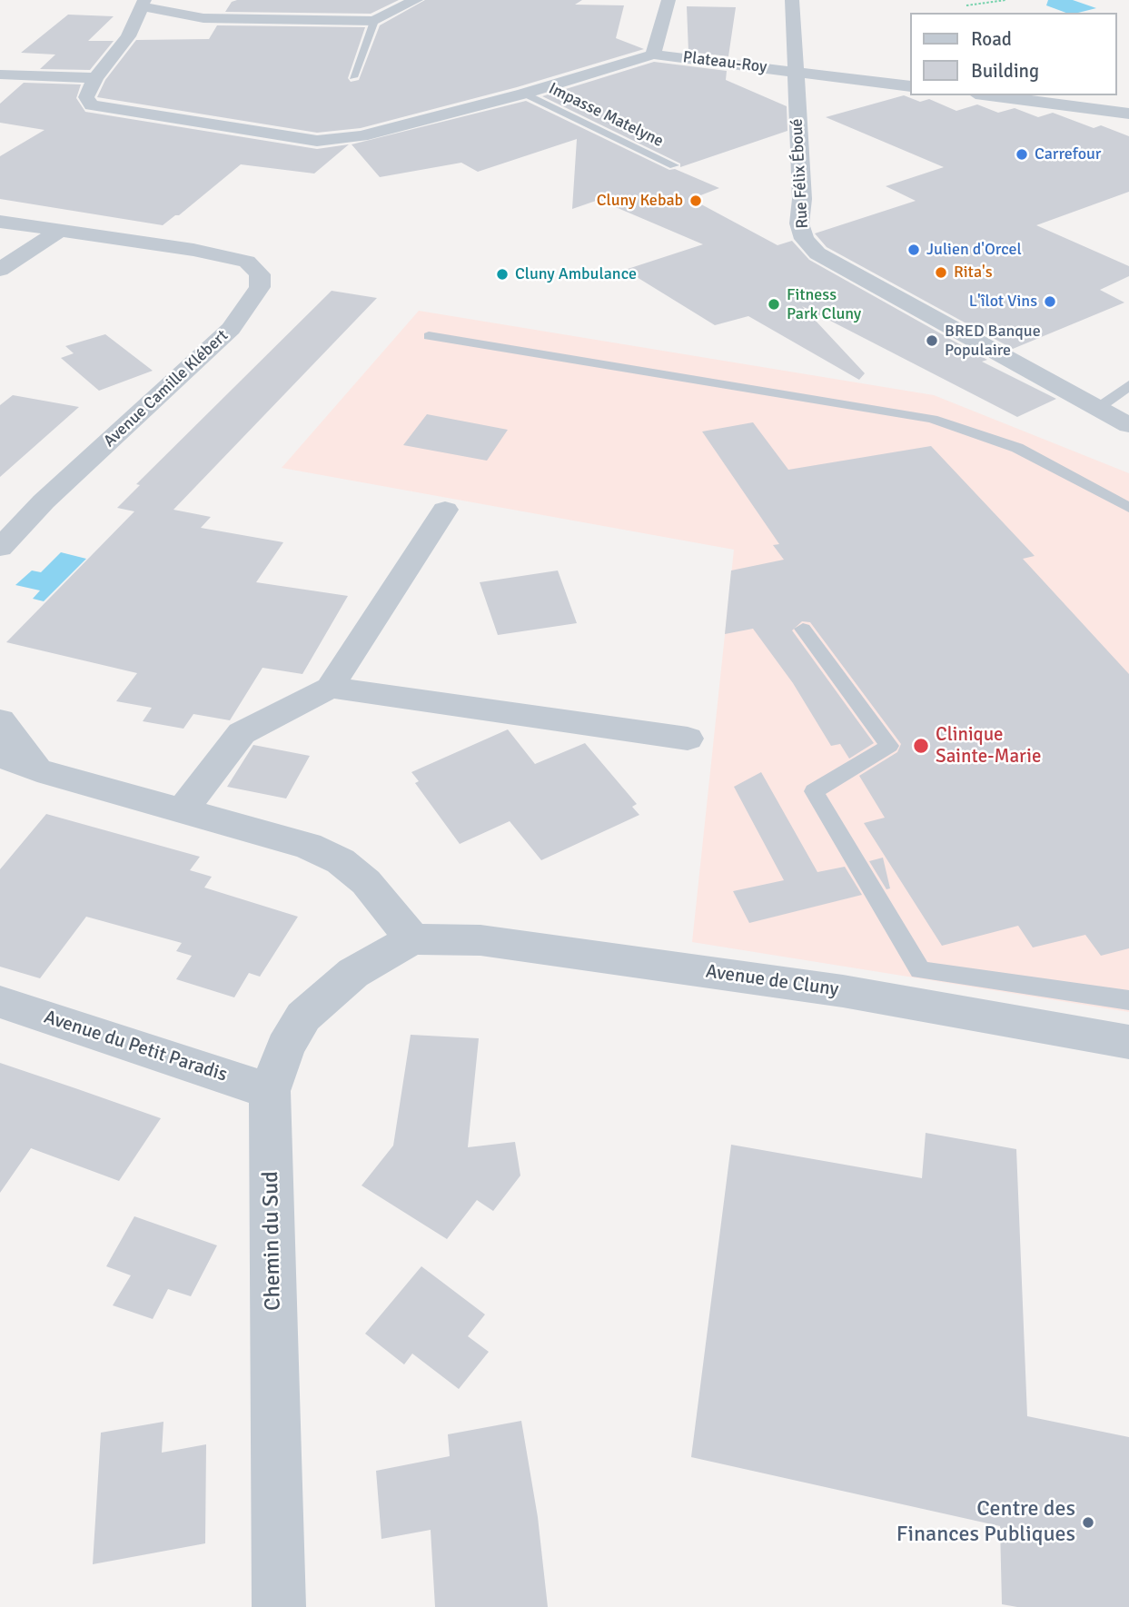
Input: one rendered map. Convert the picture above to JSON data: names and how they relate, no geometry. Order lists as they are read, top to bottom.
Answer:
{
  "streets": {
    "street": [
      "Plateau-Roy",
      "Rue Félix Éboué",
      "Avenue Camille Klébert",
      "Avenue de Cluny",
      "Avenue du Petit Paradis",
      "Chemin du Sud"
    ],
    "lane": ["Impasse Matelyne"]
  },
  "crossings": [
    ["Plateau-Roy", "Rue Félix Éboué"],
    ["Avenue de Cluny", "Chemin du Sud"],
    ["Avenue du Petit Paradis", "Chemin du Sud"]
  ],
  "places": [
    "Carrefour",
    "Cluny Kebab",
    "Julien d'Orcel",
    "Rita's",
    "Cluny Ambulance",
    "L'îlot Vins",
    "Fitness Park Cluny",
    "BRED Banque Populaire",
    "Clinique Sainte-Marie",
    "Centre des Finances Publiques"
  ],
  "legend": ["Road", "Building"]
}
